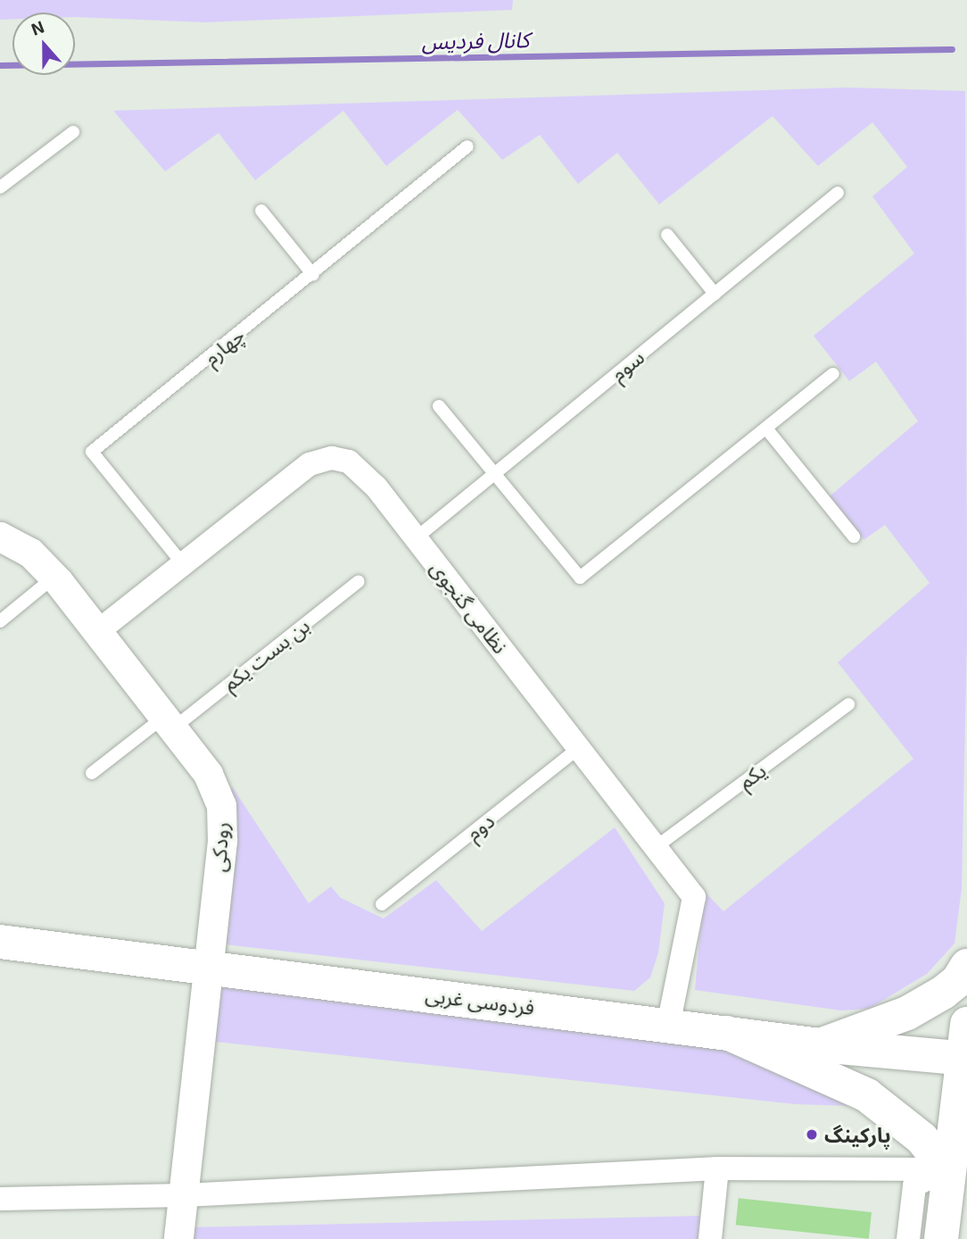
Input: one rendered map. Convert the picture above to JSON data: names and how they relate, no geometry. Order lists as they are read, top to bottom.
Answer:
{
  "streets": {
    "main road": ["فردوسی غربی"],
    "street": ["نظامی گنجوی", "رودکی"],
    "lane": [
      "چهارم",
      "سوم",
      "بن بست یکم",
      "یکم",
      "دوم"
    ]
  },
  "crossings": [
    ["چهارم", "نظامی گنجوی"],
    ["سوم", "نظامی گنجوی"],
    ["نظامی گنجوی", "یکم"],
    ["نظامی گنجوی", "دوم"],
    ["نظامی گنجوی", "رودکی"],
    ["نظامی گنجوی", "فردوسی غربی"],
    ["بن بست یکم", "رودکی"],
    ["رودکی", "فردوسی غربی"]
  ],
  "water": ["کانال فردیس"],
  "places": ["پارکینگ"],
  "north": "top"
}
